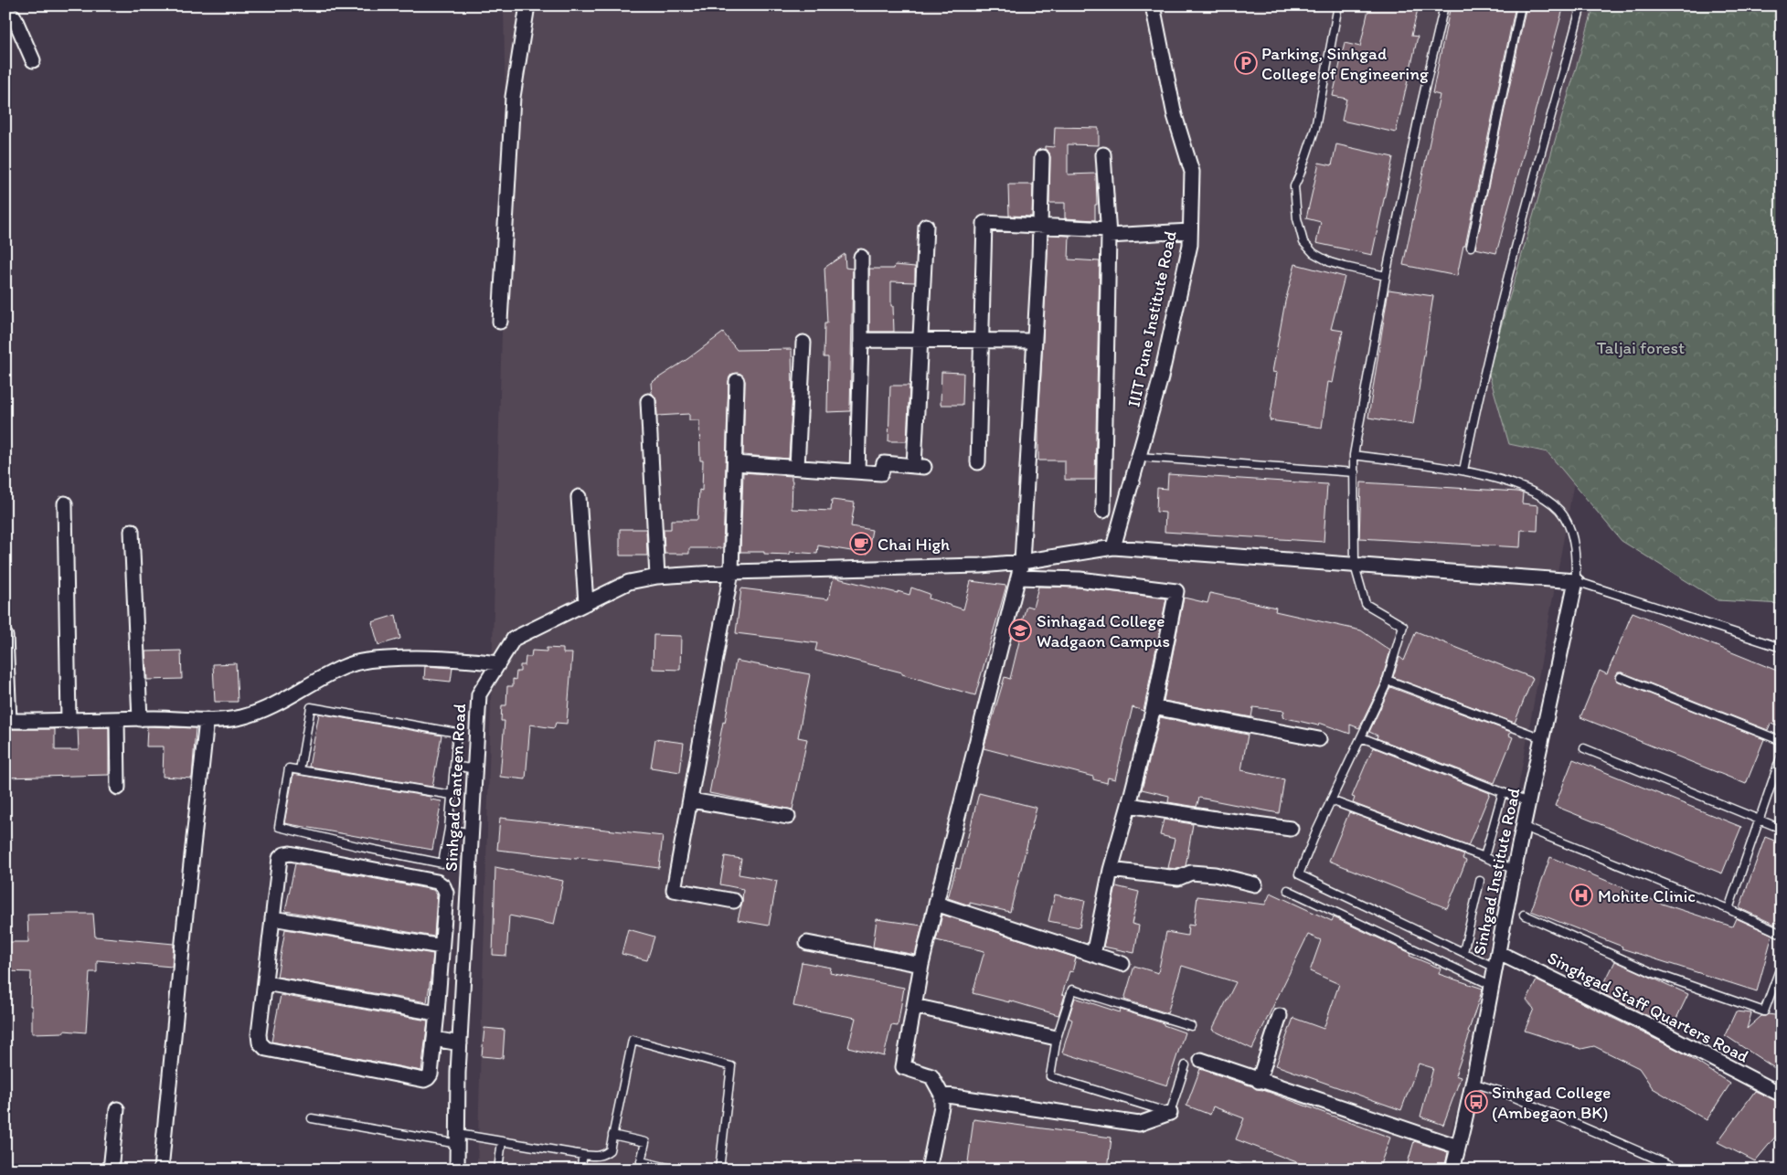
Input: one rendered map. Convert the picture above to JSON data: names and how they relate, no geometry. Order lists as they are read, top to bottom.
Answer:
{
  "streets": {
    "street": [
      "IIIT Pune Institute Road",
      "Sinhgad Canteen Road",
      "Sinhgad Institute Road",
      "Singhgad Staff Quarters Road"
    ]
  },
  "crossings": [
    ["Sinhgad Institute Road", "Singhgad Staff Quarters Road"]
  ],
  "parks": ["Taljai forest"],
  "places": {
    "parking": ["Parking, Sinhgad College of Engineering"],
    "cafe": ["Chai High"],
    "school or university": ["Sinhagad College Wadgaon Campus"],
    "hospital": ["Mohite Clinic"],
    "bus stop": ["Sinhgad College (Ambegaon BK)"]
  }
}
